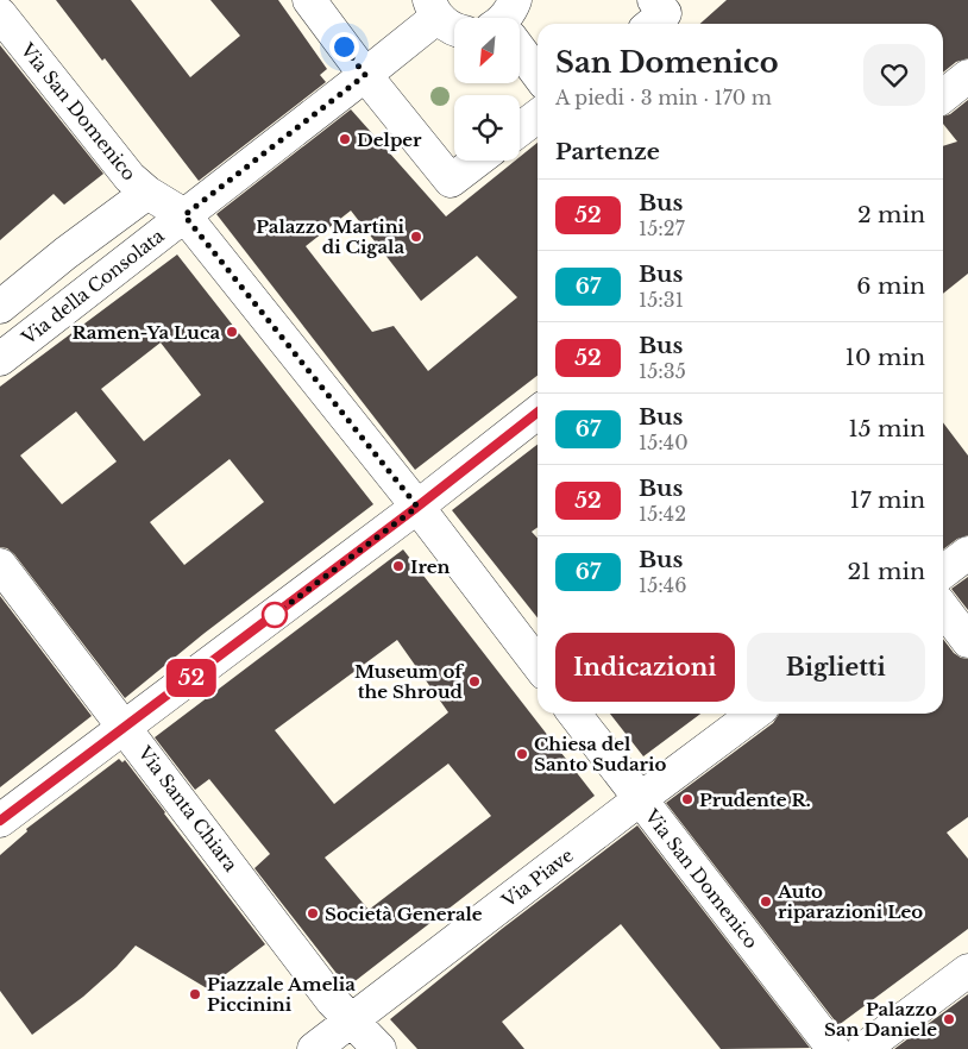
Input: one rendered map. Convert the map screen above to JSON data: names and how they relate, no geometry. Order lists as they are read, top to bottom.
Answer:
{
  "streets": {
    "street": [
      "Via San Domenico",
      "Via della Consolata",
      "Via Santa Chiara",
      "Via Piave"
    ]
  },
  "crossings": [
    ["Via San Domenico", "Via della Consolata"],
    ["Via San Domenico", "Via Piave"],
    ["Via Santa Chiara", "Via Piave"]
  ],
  "places": [
    "Delper",
    "Palazzo Martini di Cigala",
    "Ramen-Ya Luca",
    "Iren",
    "Museum of the Shroud",
    "Chiesa del Santo Sudario",
    "Prudente R.",
    "Auto riparazioni Leo",
    "Società Generale",
    "Piazzale Amelia Piccinini",
    "Palazzo San Daniele"
  ],
  "lines": ["bus line 52"],
  "north": "bottom left",
  "page": {
    "on_map": "52",
    "heading": [
      ["San Domenico", "A piedi · 3 min · 170 m"],
      "Partenze"
    ],
    "list": [
      {
        "mark": "52",
        "name": "Bus",
        "note": "15:27",
        "value": "2 min"
      },
      {
        "mark": "67",
        "name": "Bus",
        "note": "15:31",
        "value": "6 min"
      },
      {
        "mark": "52",
        "name": "Bus",
        "note": "15:35",
        "value": "10 min"
      },
      {
        "mark": "67",
        "name": "Bus",
        "note": "15:40",
        "value": "15 min"
      },
      {
        "mark": "52",
        "name": "Bus",
        "note": "15:42",
        "value": "17 min"
      },
      {
        "mark": "67",
        "name": "Bus",
        "note": "15:46",
        "value": "21 min"
      }
    ],
    "buttons": ["Indicazioni", "Biglietti"]
  }
}
